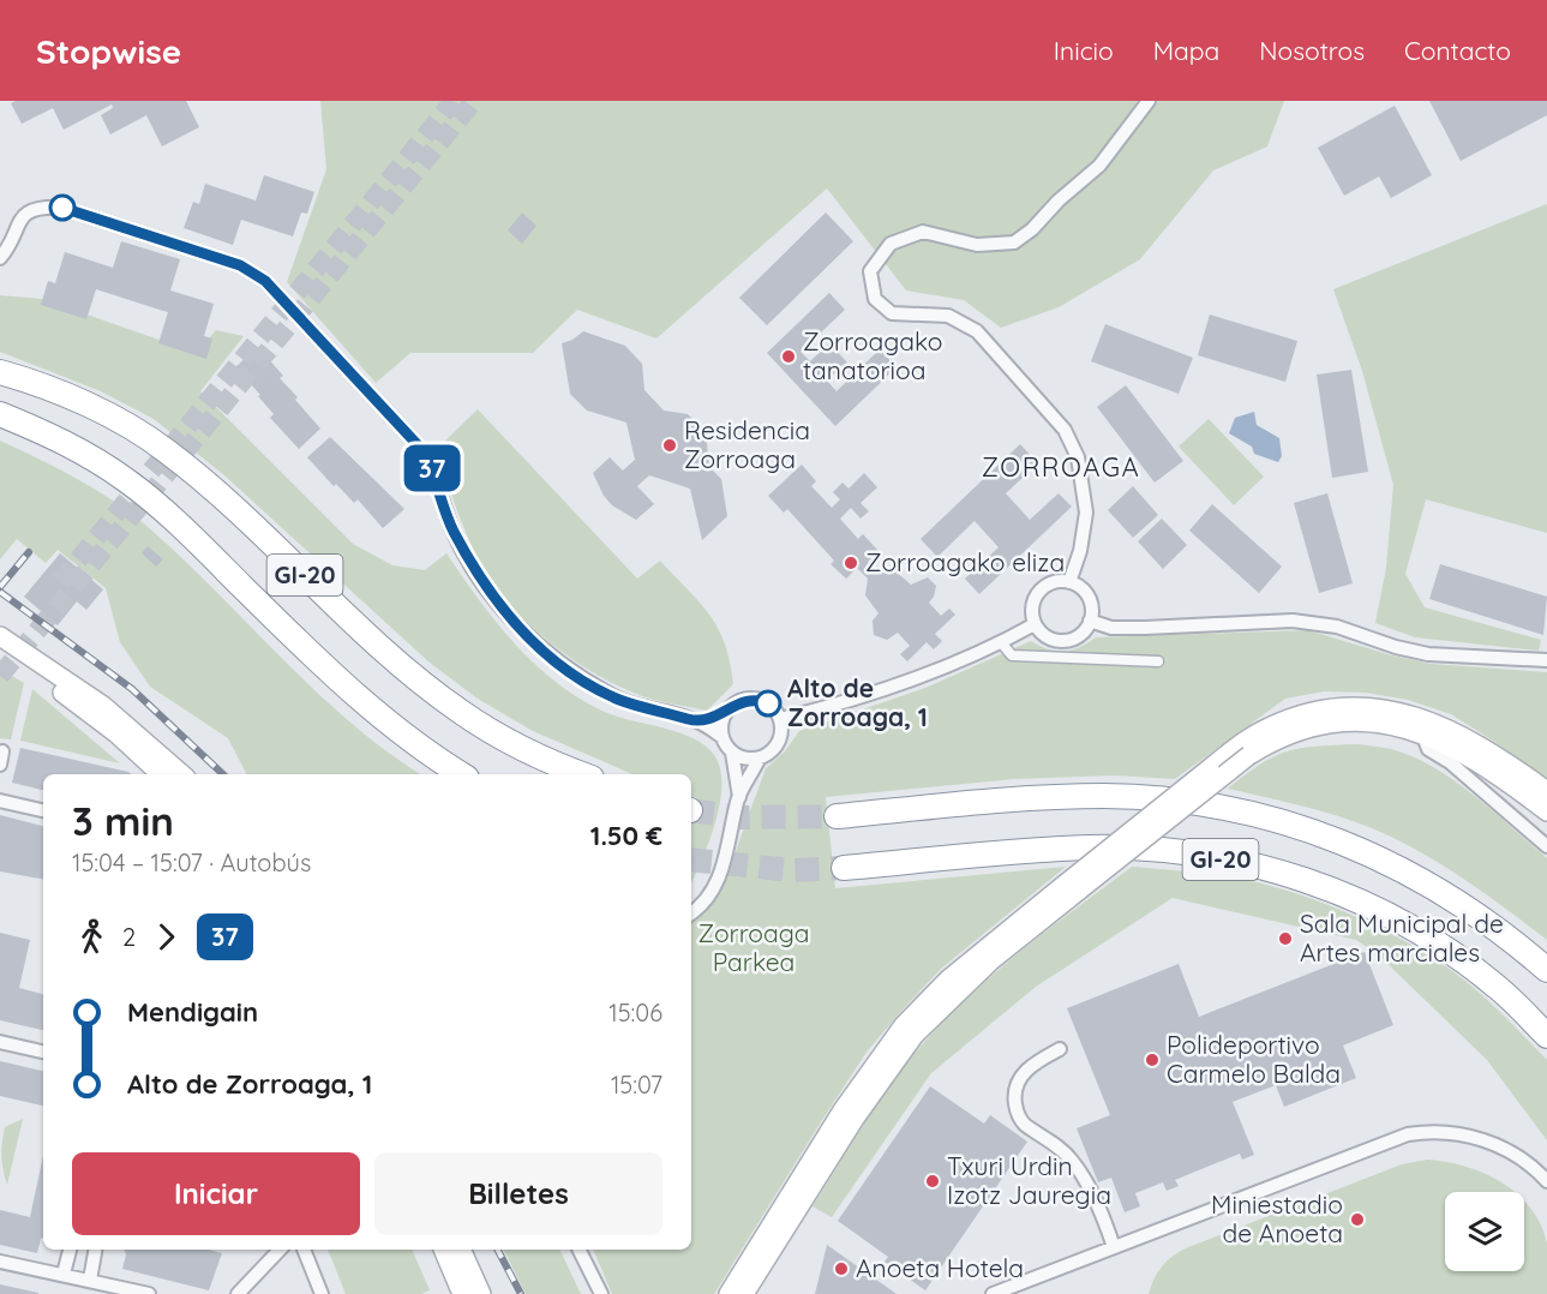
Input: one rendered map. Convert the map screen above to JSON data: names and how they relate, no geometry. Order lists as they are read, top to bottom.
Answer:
{
  "streets": {
    "highway": ["GI-20"]
  },
  "districts": ["ZORROAGA"],
  "parks": ["Zorroaga Parkea"],
  "places": [
    "Zorroagako tanatorioa",
    "Residencia Zorroaga",
    "Zorroagako eliza",
    "Alto de Zorroaga, 1",
    "Sala Municipal de Artes marciales",
    "Polideportivo Carmelo Balda",
    "Txuri Urdin Izotz Jauregia",
    "Miniestadio de Anoeta",
    "Anoeta Hotela"
  ],
  "lines": ["bus line 37"],
  "page": {
    "header": "Stopwise",
    "nav": [
      "Inicio",
      "Mapa",
      "Nosotros",
      "Contacto"
    ],
    "on_map": "37",
    "heading": ["3 min", "15:04 – 15:07 · Autobús", "1.50 €"],
    "legs": ["2", "37"],
    "list": [
      {
        "name": "Mendigain",
        "value": "15:06"
      },
      {
        "name": "Alto de Zorroaga, 1",
        "value": "15:07"
      }
    ],
    "buttons": ["Iniciar", "Billetes"]
  }
}
